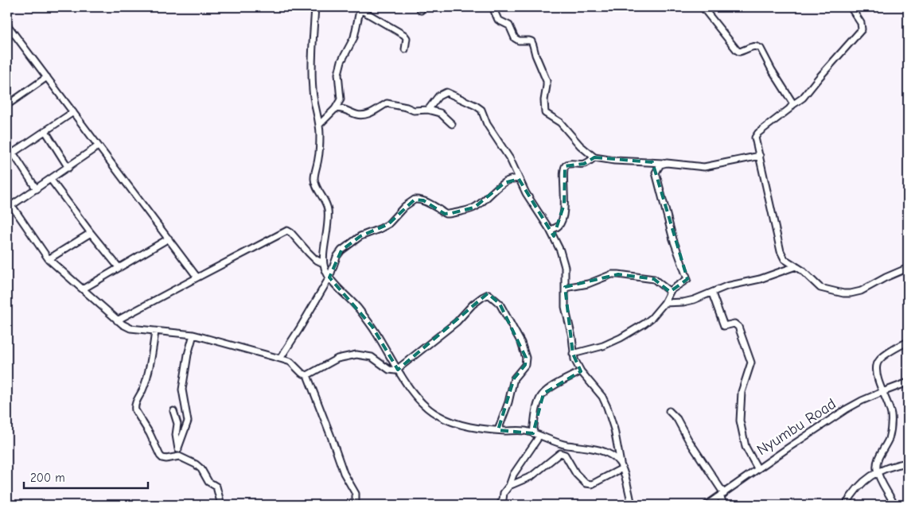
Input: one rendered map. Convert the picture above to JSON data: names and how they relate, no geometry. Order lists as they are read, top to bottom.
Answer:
{
  "streets": {
    "street": ["Nyumbu Road"]
  },
  "scale_bar": "200 m"
}
